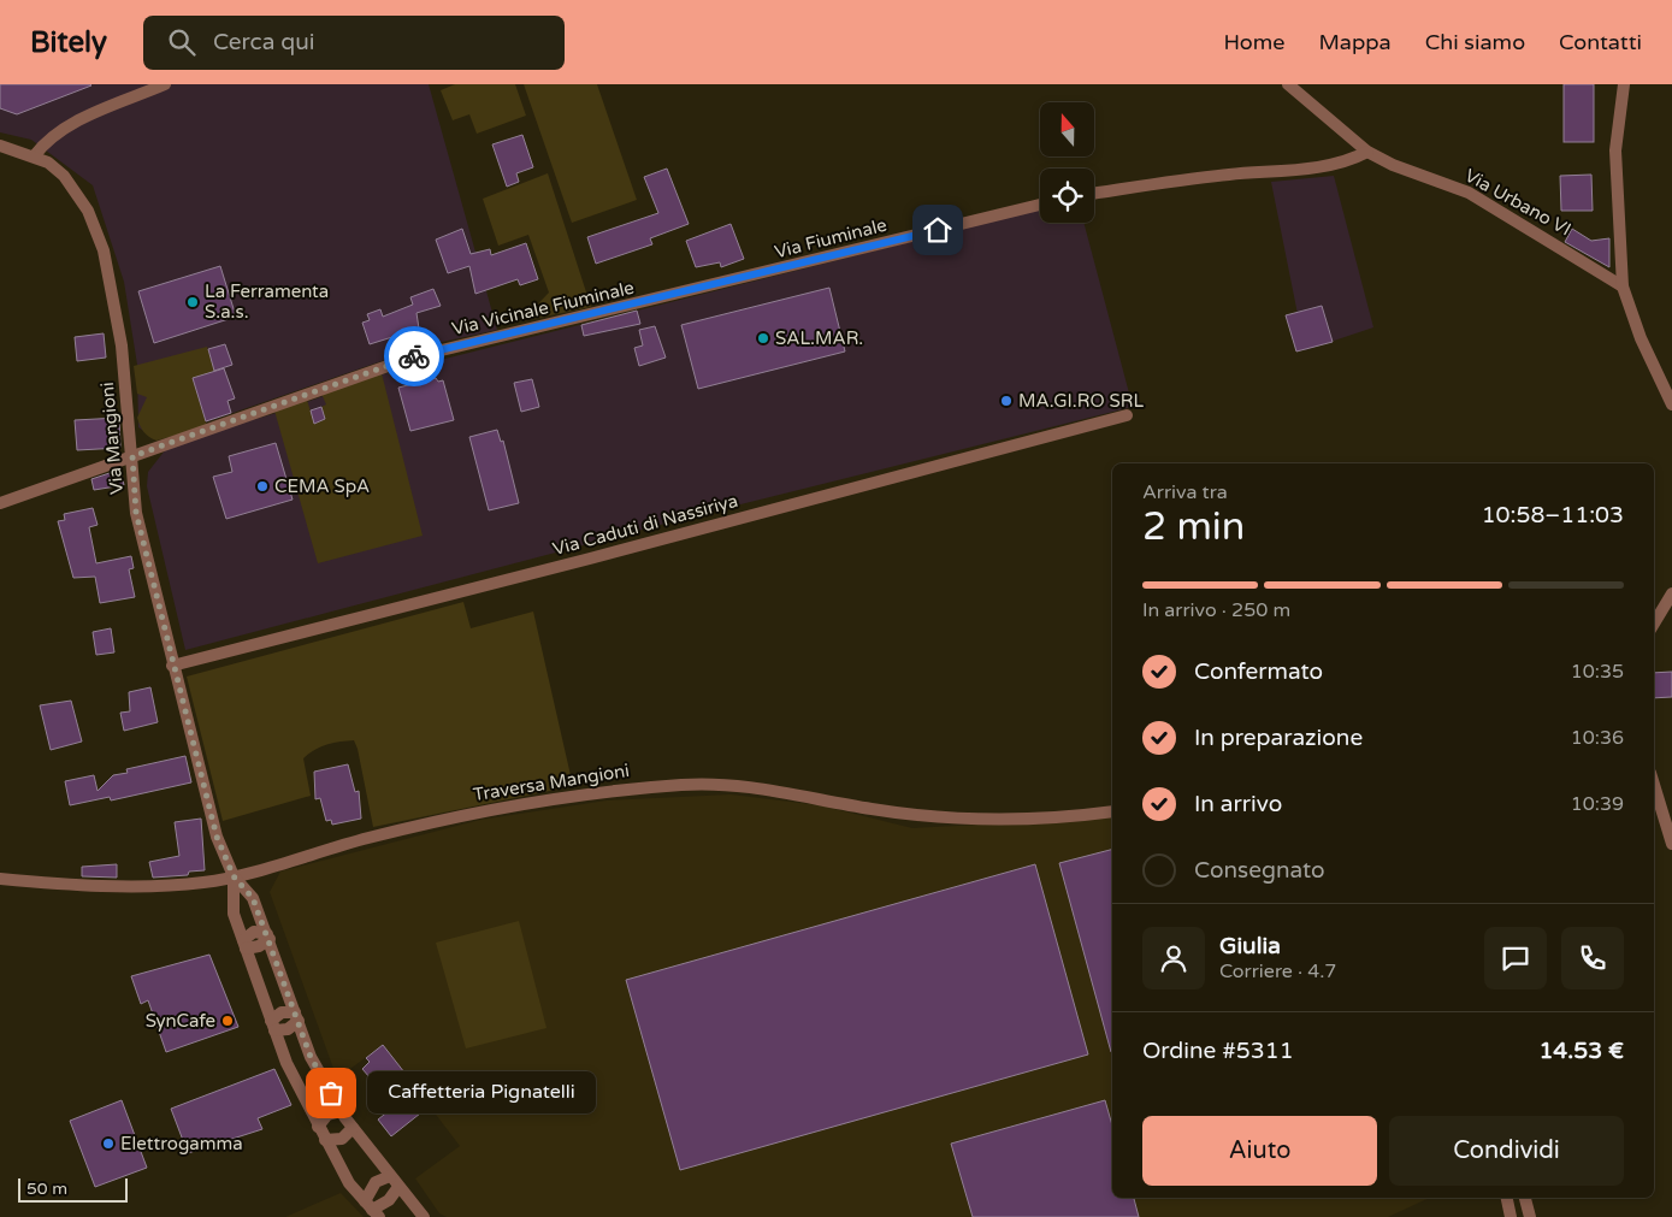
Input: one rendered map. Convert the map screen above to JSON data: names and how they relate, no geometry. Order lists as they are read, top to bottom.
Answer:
{
  "streets": {
    "street": [
      "Via Urbano VI",
      "Via Fiuminale",
      "Via Vicinale Fiuminale",
      "Via Mangioni",
      "Via Caduti di Nassiriya",
      "Traversa Mangioni"
    ]
  },
  "crossings": [
    ["Via Fiuminale", "Via Vicinale Fiuminale"],
    ["Via Vicinale Fiuminale", "Via Mangioni"],
    ["Via Mangioni", "Via Caduti di Nassiriya"],
    ["Via Mangioni", "Traversa Mangioni"]
  ],
  "places": [
    "La Ferramenta S.a.s.",
    "SAL.MAR.",
    "MA.GI.RO SRL",
    "CEMA SpA",
    "SynCafe",
    "Caffetteria Pignatelli",
    "Elettrogamma"
  ],
  "scale_bar": "50 m",
  "north": "top",
  "page": {
    "header": "Bitely",
    "search": "Cerca qui",
    "nav": [
      "Home",
      "Mappa",
      "Chi siamo",
      "Contatti"
    ],
    "heading": ["2 min", "Arriva tra", "10:58–11:03"],
    "panel": [
      "Giulia",
      "Corriere · 4.7",
      "Ordine #5311",
      "14.53 €"
    ],
    "bar": "In arrivo · 250 m",
    "list": [
      ["Confermato", "10:35"],
      ["In preparazione", "10:36"],
      ["In arrivo", "10:39"],
      "Consegnato"
    ],
    "bubble": "Caffetteria Pignatelli",
    "buttons": ["Aiuto", "Condividi"],
    "scale": "50 m"
  }
}
